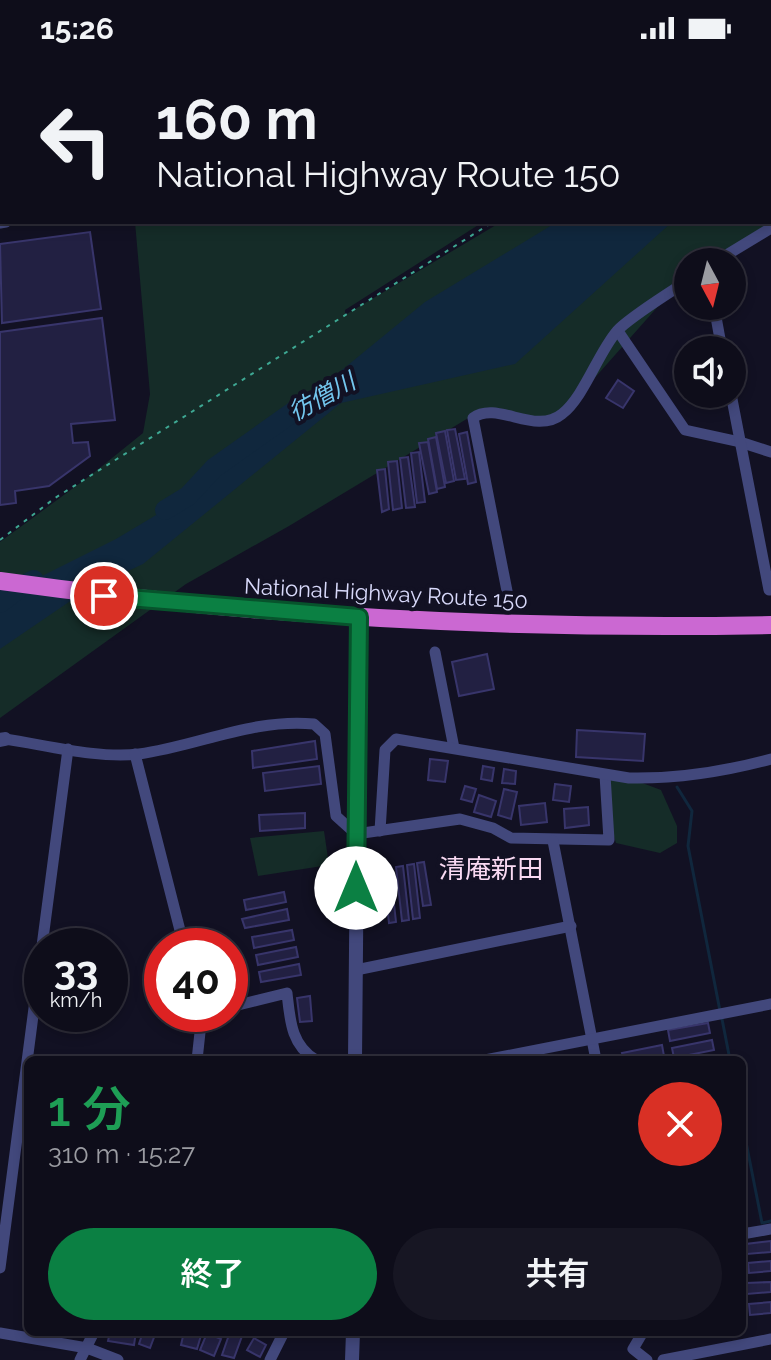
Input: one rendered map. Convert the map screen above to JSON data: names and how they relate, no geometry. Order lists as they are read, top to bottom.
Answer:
{
  "streets": {
    "highway": ["National Highway Route 150"]
  },
  "districts": ["清庵新田"],
  "water": ["彷僧川"],
  "north": "bottom",
  "page": {
    "status": "15:26",
    "turn": ["160 m", "National Highway Route 150"],
    "speed": "33 km/h",
    "limit": "40",
    "heading": ["1 分", "310 m · 15:27"],
    "buttons": ["終了", "共有"]
  }
}
